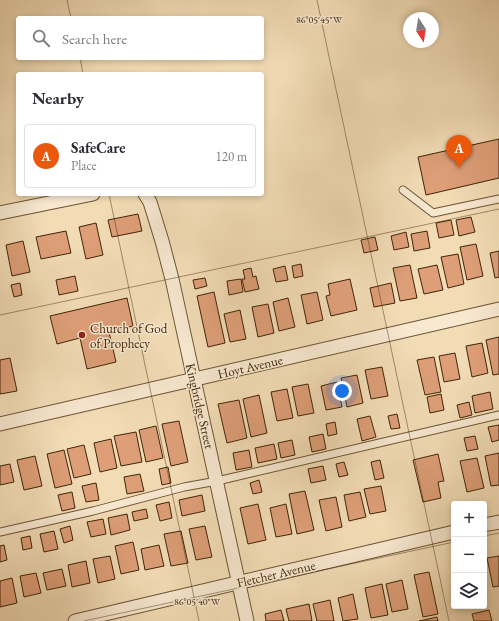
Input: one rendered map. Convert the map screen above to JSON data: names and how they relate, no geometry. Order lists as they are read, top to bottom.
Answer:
{
  "streets": {
    "street": ["Hoyt Avenue", "Kingbridge Street", "Fletcher Avenue"]
  },
  "crossings": [
    ["Hoyt Avenue", "Kingbridge Street"],
    ["Kingbridge Street", "Fletcher Avenue"]
  ],
  "places": ["Church of God of Prophecy"],
  "north": "bottom",
  "page": {
    "search": "Search here",
    "heading": "Nearby",
    "list": [
      {
        "mark": "A",
        "name": "SafeCare",
        "note": "Place",
        "value": "120 m"
      }
    ],
    "pins": "A",
    "map_buttons": ["+", "−"]
  },
  "coordinates": ["86°05'45\"W", "86°05'40\"W"]
}
